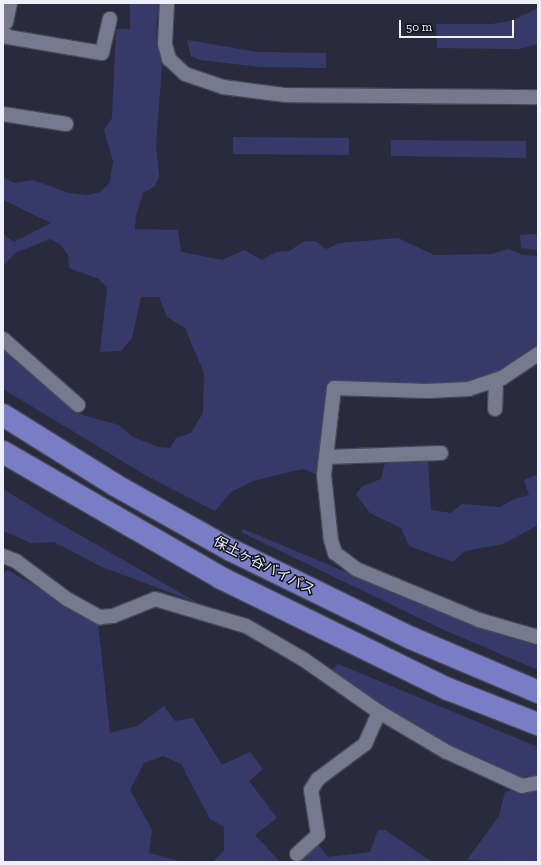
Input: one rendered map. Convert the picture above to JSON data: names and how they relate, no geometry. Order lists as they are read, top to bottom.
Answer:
{
  "streets": {
    "highway": ["保土ヶ谷バイパス"]
  },
  "scale_bar": "50 m"
}
